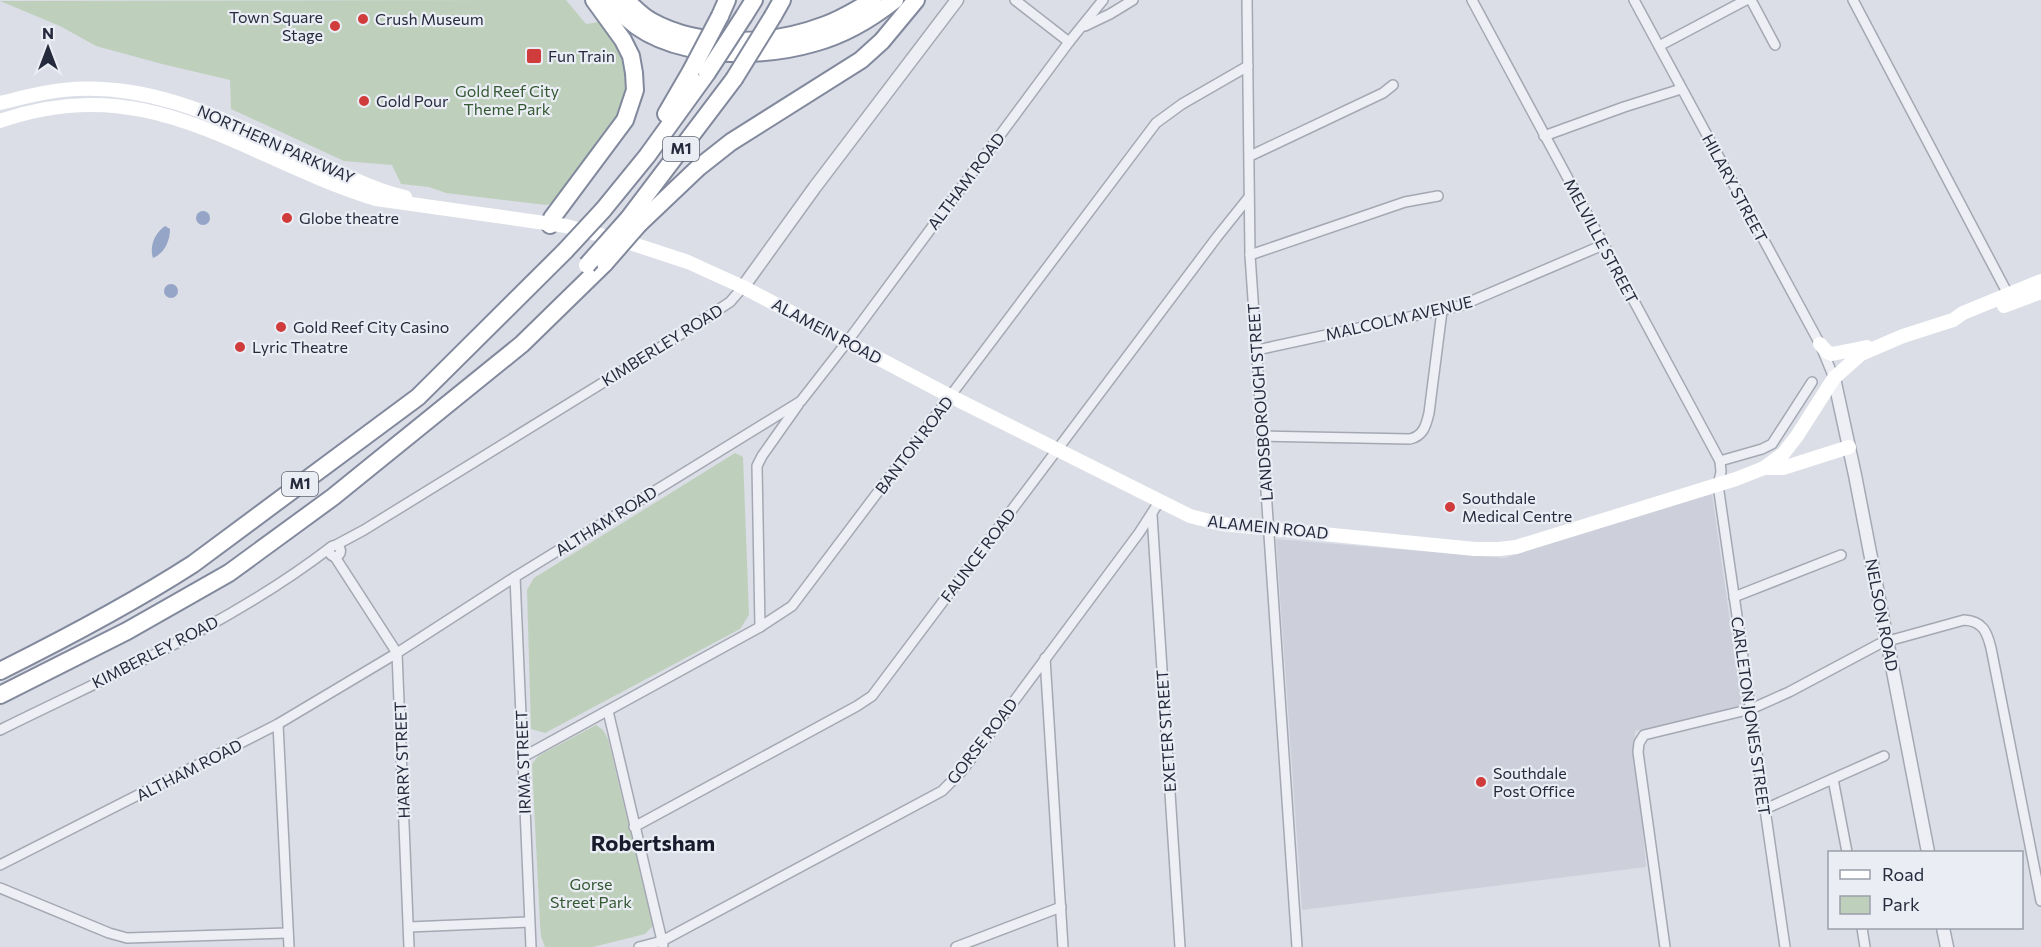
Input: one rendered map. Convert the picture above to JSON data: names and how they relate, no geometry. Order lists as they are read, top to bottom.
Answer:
{
  "streets": {
    "highway": ["M1"],
    "main road": ["NORTHERN PARKWAY", "ALAMEIN ROAD"],
    "street": [
      "ALTHAM ROAD",
      "HILARY STREET",
      "MELVILLE STREET",
      "MALCOLM AVENUE",
      "KIMBERLEY ROAD",
      "LANDSBOROUGH STREET",
      "BANTON ROAD",
      "FAUNCE ROAD",
      "NELSON ROAD",
      "CARLETON JONES STREET",
      "EXETER STREET",
      "GORSE ROAD",
      "HARRY STREET",
      "IRMA STREET"
    ]
  },
  "crossings": [
    ["NORTHERN PARKWAY", "ALAMEIN ROAD"],
    ["ALTHAM ROAD", "ALAMEIN ROAD"],
    ["ALTHAM ROAD", "HARRY STREET"],
    ["ALTHAM ROAD", "IRMA STREET"],
    ["HILARY STREET", "ALAMEIN ROAD"],
    ["HILARY STREET", "NELSON ROAD"],
    ["MELVILLE STREET", "MALCOLM AVENUE"],
    ["MALCOLM AVENUE", "LANDSBOROUGH STREET"],
    ["ALAMEIN ROAD", "KIMBERLEY ROAD"],
    ["ALAMEIN ROAD", "LANDSBOROUGH STREET"],
    ["ALAMEIN ROAD", "BANTON ROAD"],
    ["ALAMEIN ROAD", "FAUNCE ROAD"],
    ["ALAMEIN ROAD", "NELSON ROAD"],
    ["ALAMEIN ROAD", "CARLETON JONES STREET"],
    ["ALAMEIN ROAD", "GORSE ROAD"],
    ["KIMBERLEY ROAD", "HARRY STREET"],
    ["LANDSBOROUGH STREET", "BANTON ROAD"],
    ["LANDSBOROUGH STREET", "FAUNCE ROAD"],
    ["BANTON ROAD", "IRMA STREET"],
    ["EXETER STREET", "GORSE ROAD"]
  ],
  "districts": ["Robertsham"],
  "parks": ["Gold Reef City Theme Park", "Gorse Street Park"],
  "places": {
    "other": [
      "Crush Museum",
      "Town Square Stage",
      "Gold Pour",
      "Globe theatre",
      "Gold Reef City Casino",
      "Lyric Theatre",
      "Southdale Medical Centre",
      "Southdale Post Office"
    ],
    "transit": ["Fun Train"]
  },
  "legend": ["Road", "Park"],
  "north": "top"
}
